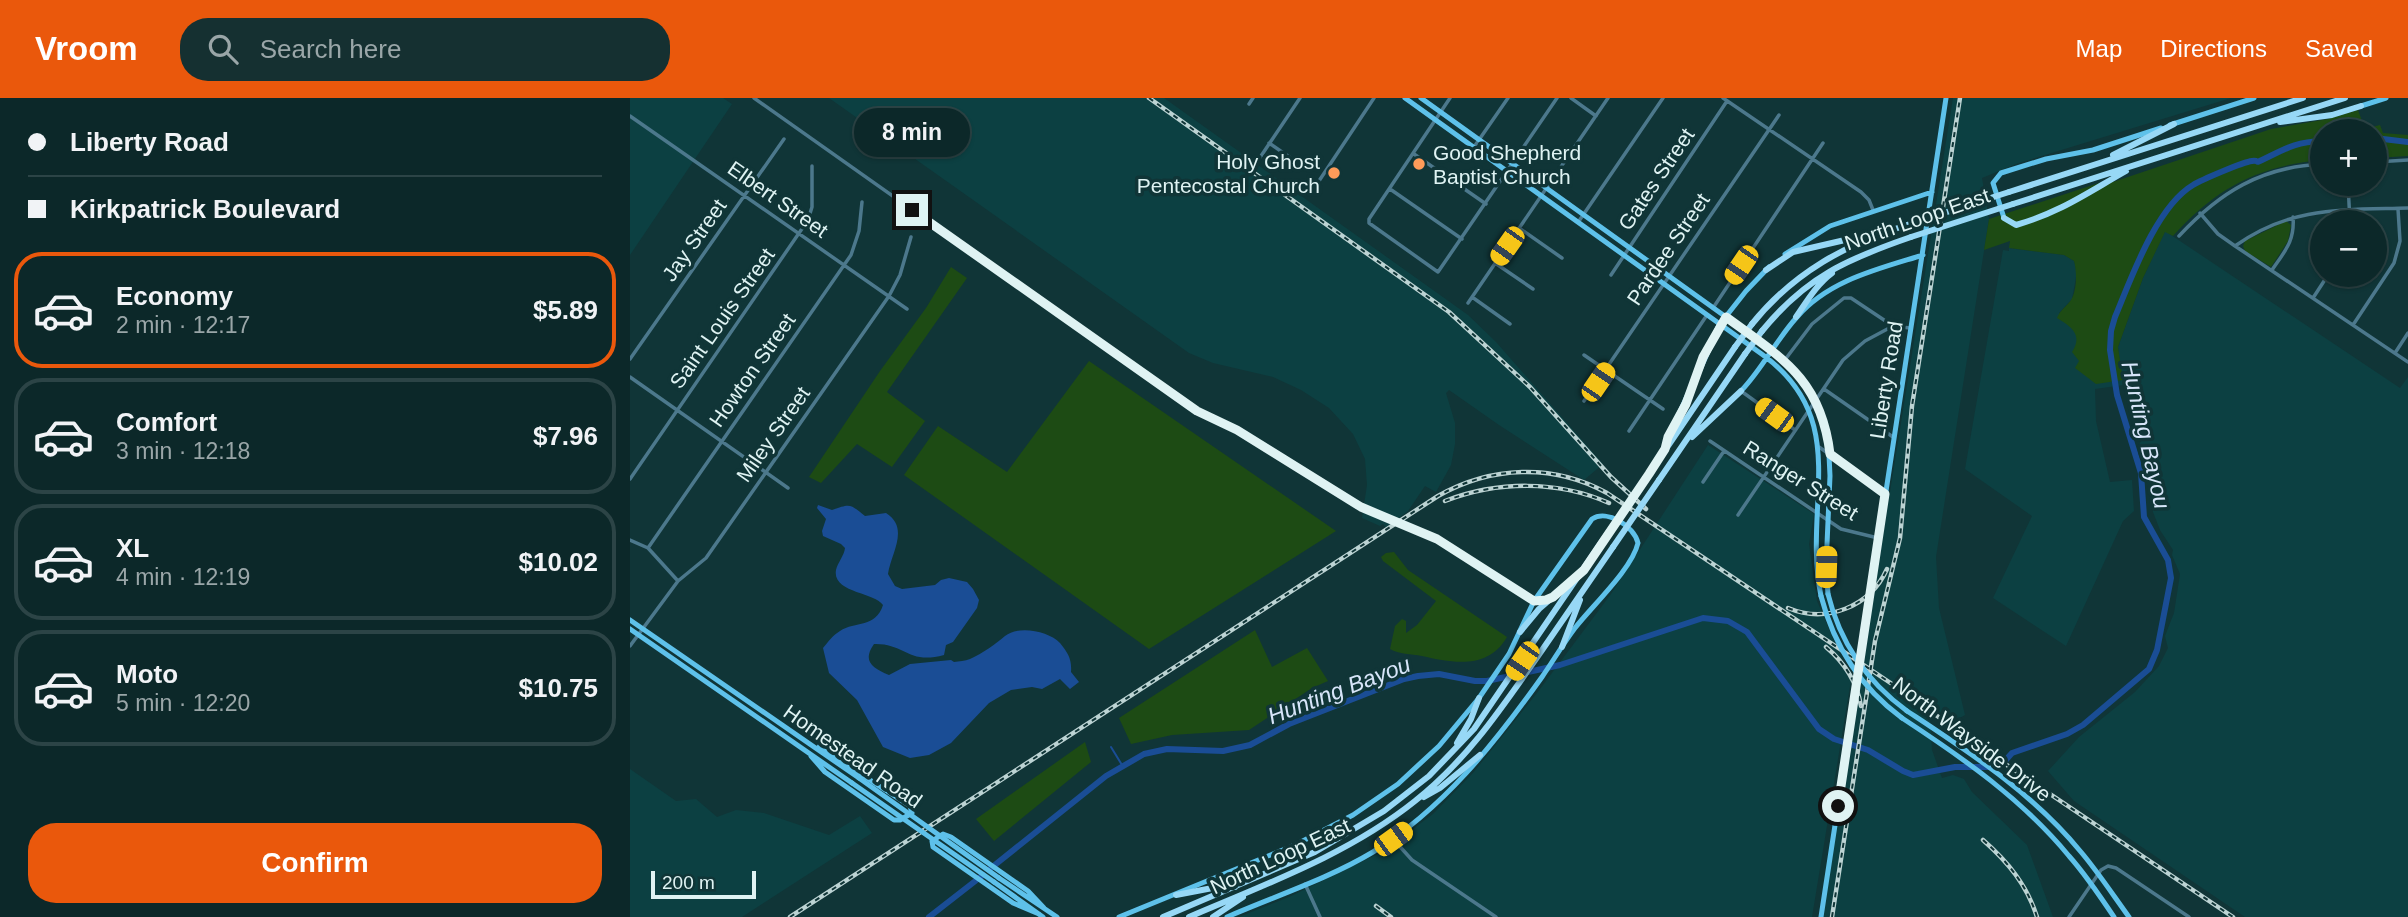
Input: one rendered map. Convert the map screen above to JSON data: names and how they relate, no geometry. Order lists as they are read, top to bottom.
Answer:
{
  "streets": {
    "highway": ["North Loop East"],
    "main road": ["Liberty Road", "North Wayside Drive", "Homestead Road"],
    "street": [
      "Gates Street",
      "Elbert Street",
      "Jay Street",
      "Pardee Street",
      "Saint Louis Street",
      "Howton Street",
      "Miley Street",
      "Ranger Street"
    ]
  },
  "crossings": [
    ["Gates Street", "North Wayside Drive"],
    ["Elbert Street", "Jay Street"],
    ["Elbert Street", "Saint Louis Street"],
    ["Elbert Street", "Howton Street"],
    ["Elbert Street", "Miley Street"],
    ["Pardee Street", "North Wayside Drive"],
    ["Liberty Road", "Ranger Street"],
    ["Miley Street", "Homestead Road"],
    ["Ranger Street", "North Wayside Drive"]
  ],
  "water": ["Hunting Bayou"],
  "places": ["Good Shepherd Baptist Church", "Holy Ghost Pentecostal Church"],
  "scale_bar": "200 m",
  "page": {
    "header": "Vroom",
    "search": "Search here",
    "nav": ["Map", "Directions", "Saved"],
    "banner": ["Liberty Road", "Kirkpatrick Boulevard"],
    "bubble": "8 min",
    "map_buttons": ["+", "−"],
    "list": [
      {
        "name": "Economy",
        "note": "2 min · 12:17",
        "value": "$5.89"
      },
      {
        "name": "Comfort",
        "note": "3 min · 12:18",
        "value": "$7.96"
      },
      {
        "name": "XL",
        "note": "4 min · 12:19",
        "value": "$10.02"
      },
      {
        "name": "Moto",
        "note": "5 min · 12:20",
        "value": "$10.75"
      }
    ],
    "buttons": "Confirm",
    "scale": "200 m"
  }
}
